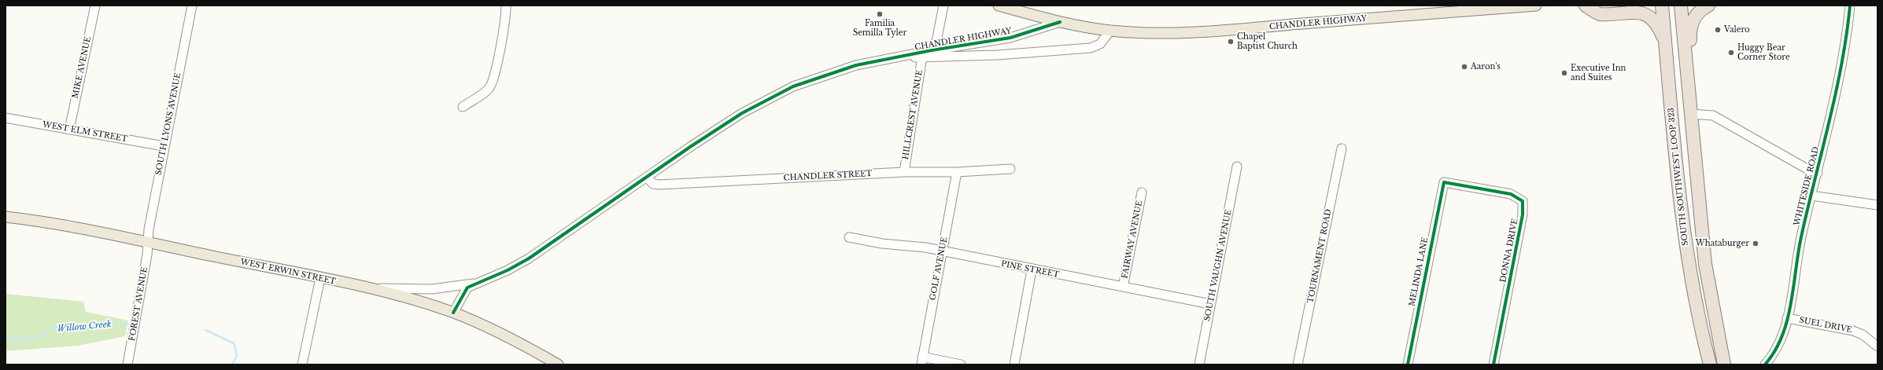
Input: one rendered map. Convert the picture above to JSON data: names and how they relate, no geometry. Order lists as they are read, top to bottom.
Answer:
{
  "streets": {
    "highway": ["SOUTH SOUTHWEST LOOP 323"],
    "main road": ["CHANDLER HIGHWAY", "WEST ERWIN STREET"],
    "street": [
      "MIKE AVENUE",
      "HILLCREST AVENUE",
      "SOUTH LYONS AVENUE",
      "WEST ELM STREET",
      "CHANDLER STREET",
      "WHITESIDE ROAD",
      "FAIRWAY AVENUE",
      "DONNA DRIVE",
      "TOURNAMENT ROAD",
      "SOUTH VAUGHN AVENUE",
      "GOLF AVENUE",
      "PINE STREET",
      "MELINDA LANE",
      "FOREST AVENUE",
      "SUEL DRIVE"
    ]
  },
  "crossings": [
    ["CHANDLER HIGHWAY", "HILLCREST AVENUE"],
    ["CHANDLER HIGHWAY", "CHANDLER STREET"],
    ["CHANDLER HIGHWAY", "WEST ERWIN STREET"],
    ["MIKE AVENUE", "WEST ELM STREET"],
    ["HILLCREST AVENUE", "CHANDLER STREET"],
    ["SOUTH LYONS AVENUE", "WEST ELM STREET"],
    ["SOUTH LYONS AVENUE", "WEST ERWIN STREET"],
    ["SOUTH LYONS AVENUE", "FOREST AVENUE"],
    ["CHANDLER STREET", "GOLF AVENUE"],
    ["WHITESIDE ROAD", "SUEL DRIVE"],
    ["FAIRWAY AVENUE", "PINE STREET"],
    ["DONNA DRIVE", "MELINDA LANE"],
    ["SOUTH VAUGHN AVENUE", "PINE STREET"],
    ["GOLF AVENUE", "PINE STREET"],
    ["WEST ERWIN STREET", "FOREST AVENUE"]
  ],
  "water": ["Willow Creek"],
  "places": [
    "Familia Semilla Tyler",
    "Valero",
    "Chapel Baptist Church",
    "Huggy Bear Corner Store",
    "Aaron's",
    "Executive Inn and Suites",
    "Whataburger"
  ]
}
